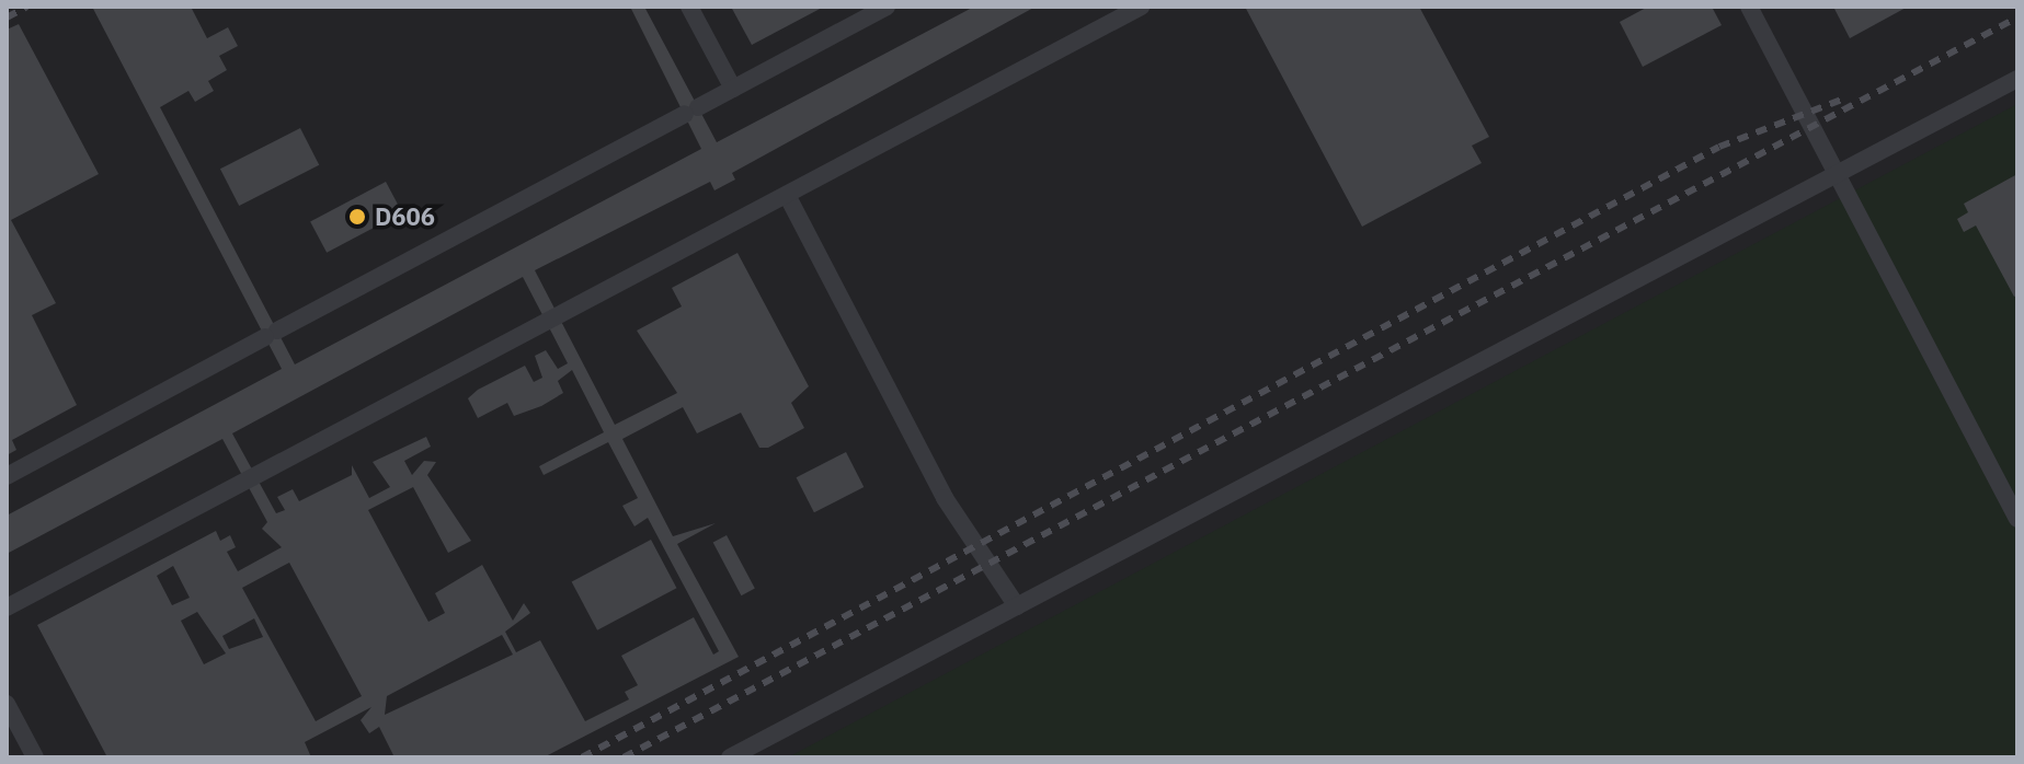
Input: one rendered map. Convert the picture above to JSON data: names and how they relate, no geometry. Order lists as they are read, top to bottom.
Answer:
{
  "places": ["D606"]
}
